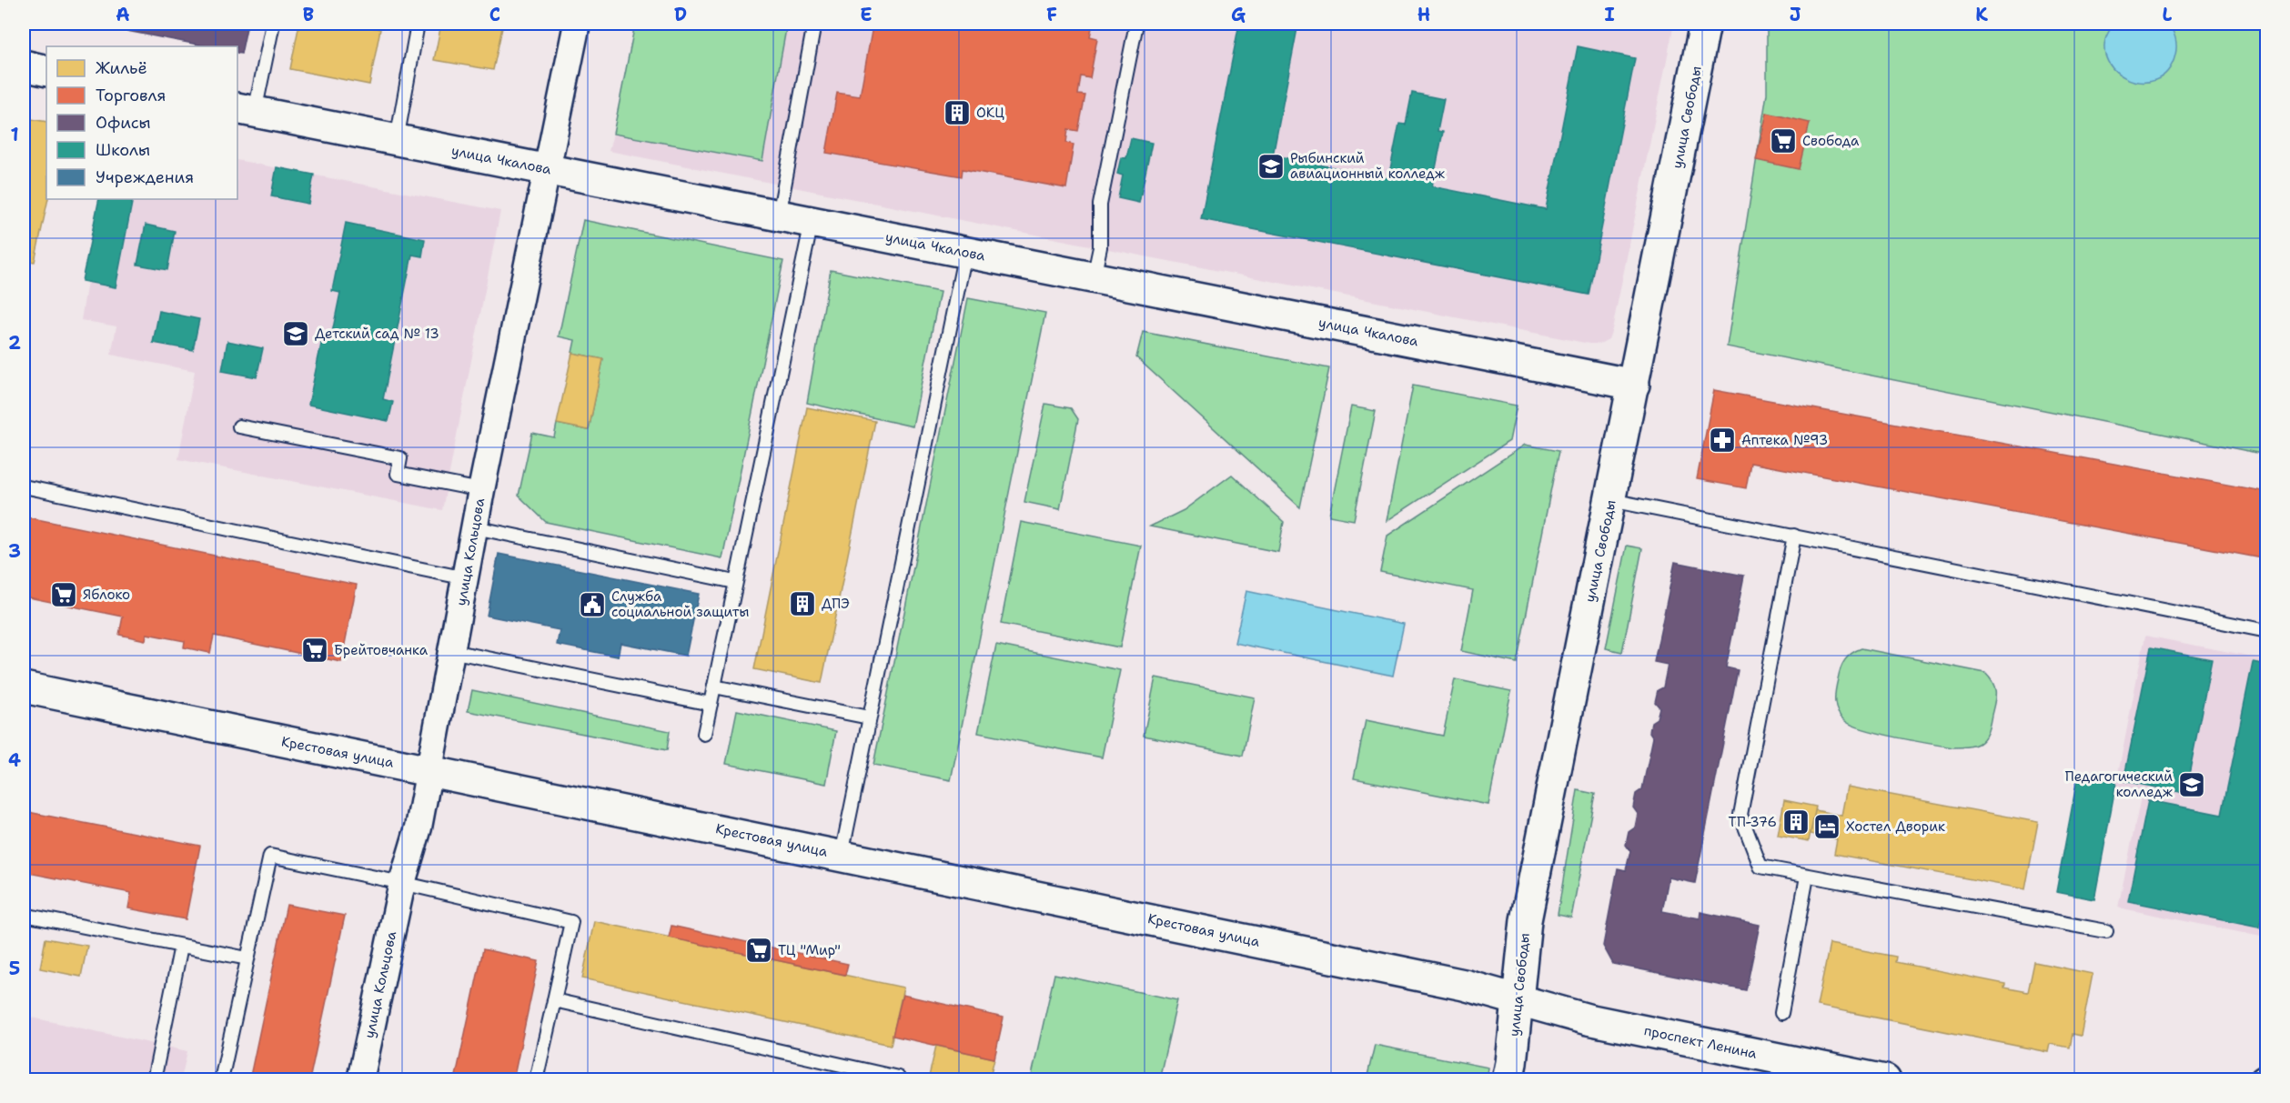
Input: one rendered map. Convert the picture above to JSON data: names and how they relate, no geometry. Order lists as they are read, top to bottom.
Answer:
{
  "streets": {
    "street": [
      "улица Свободы",
      "улица Чкалова",
      "улица Кольцова",
      "Крестовая улица",
      "проспект Ленина"
    ]
  },
  "crossings": [
    ["улица Свободы", "улица Чкалова"],
    ["улица Свободы", "Крестовая улица"],
    ["улица Свободы", "проспект Ленина"],
    ["улица Чкалова", "улица Кольцова"],
    ["улица Кольцова", "Крестовая улица"],
    ["Крестовая улица", "проспект Ленина"]
  ],
  "places": {
    "building": ["ОКЦ", "ДПЭ", "ТП-376"],
    "supermarket": [
      "Свобода",
      "Яблоко",
      "Брейтовчанка",
      "ТЦ \"Мир\""
    ],
    "school or university": ["Рыбинский авиационный колледж", "Детский сад № 13", "Педагогический колледж"],
    "pharmacy": ["Аптека №93"],
    "public building": ["Служба социальной защиты"],
    "hotel": ["Хостел Дворик"]
  },
  "legend": [
    "Жильё",
    "Торговля",
    "Офисы",
    "Школы",
    "Учреждения"
  ],
  "grid": {
    "columns": [
      "A",
      "B",
      "C",
      "D",
      "E",
      "F",
      "G",
      "H",
      "I",
      "J",
      "K",
      "L"
    ],
    "rows": [
      "1",
      "2",
      "3",
      "4",
      "5"
    ]
  }
}
